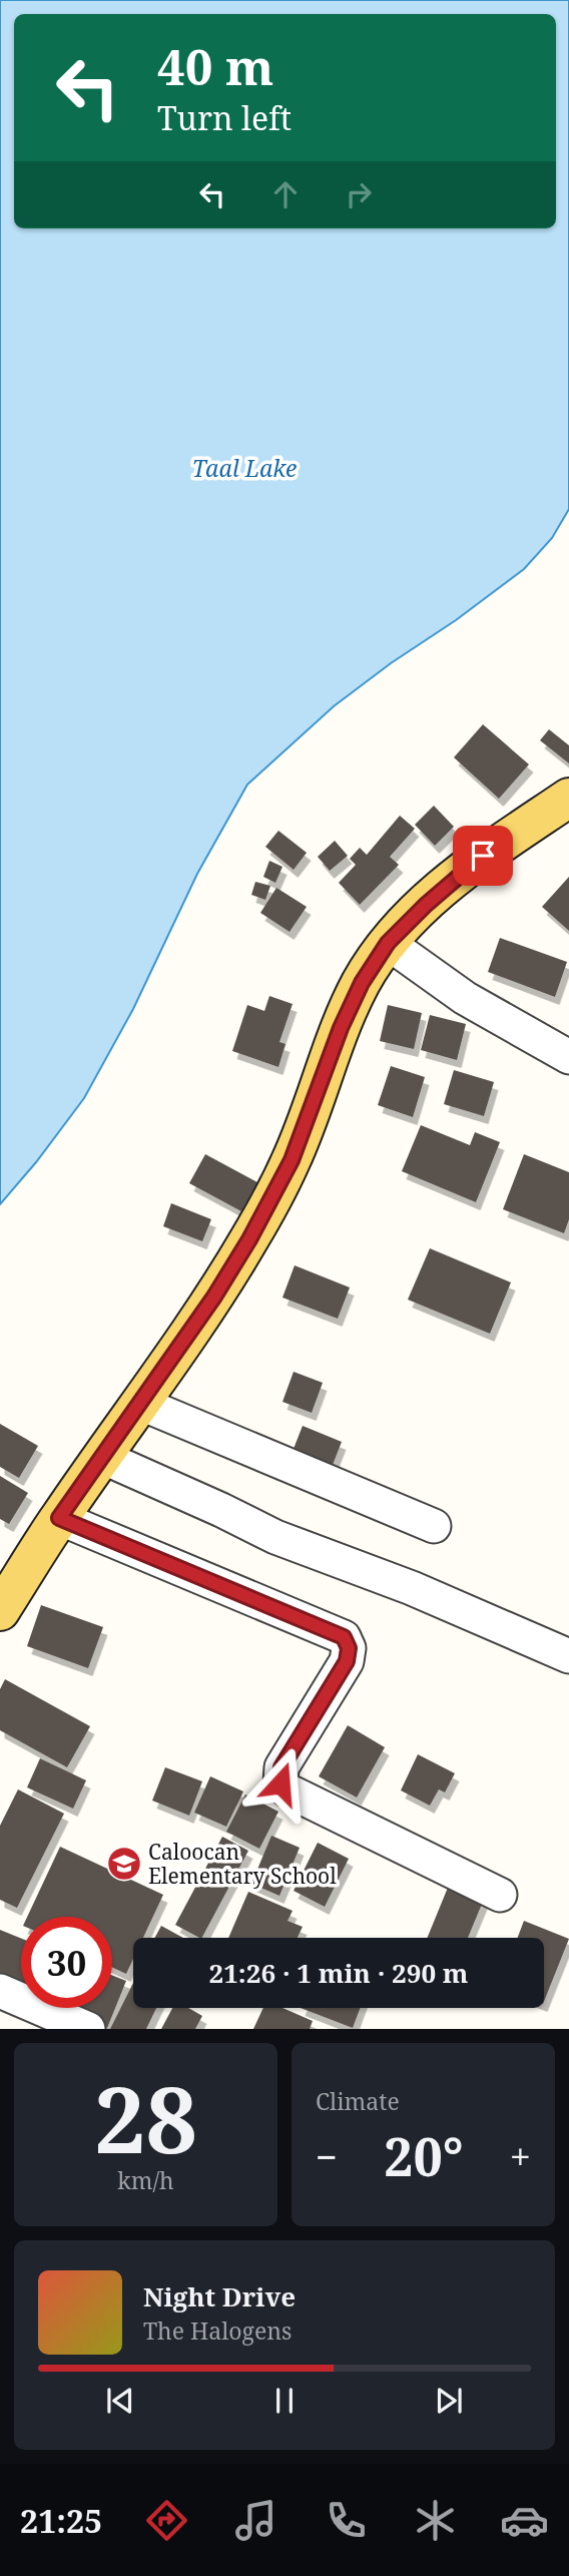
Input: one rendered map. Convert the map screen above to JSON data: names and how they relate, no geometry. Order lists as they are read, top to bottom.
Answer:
{
  "water": ["Taal Lake"],
  "places": {
    "school or university": ["Caloocan Elementary School"]
  },
  "page": {
    "turn": ["40 m", "Turn left"],
    "limit": "30",
    "trip": "21:26 · 1 min · 290 m",
    "tile": [
      ["28", "km/h"],
      "Climate"
    ],
    "heat": ["−", "20°", "+"],
    "song": ["Night Drive", "The Halogens"],
    "tabs": "21:25"
  }
}
